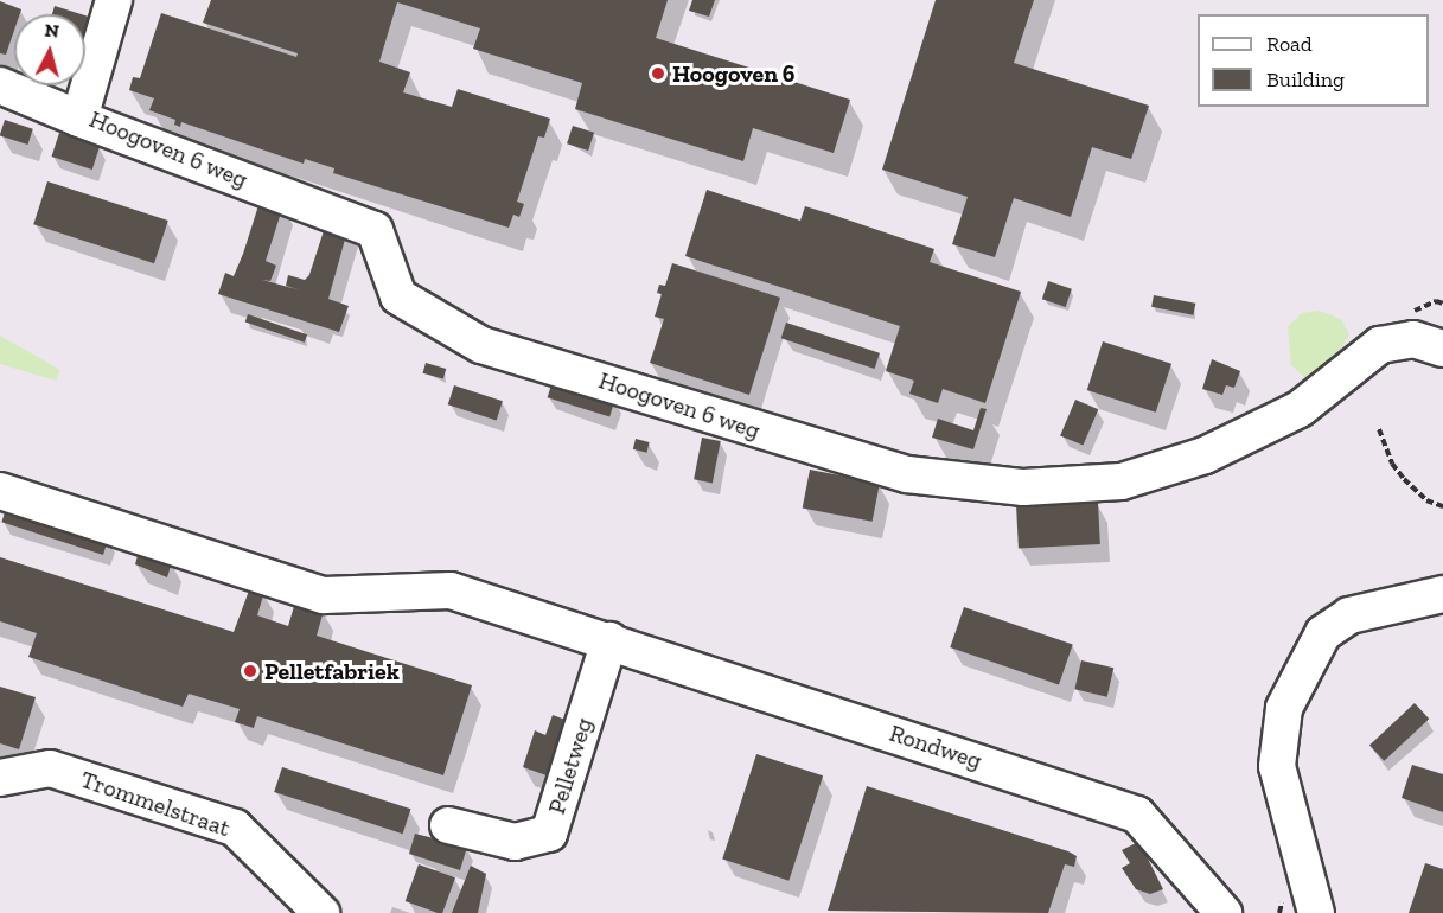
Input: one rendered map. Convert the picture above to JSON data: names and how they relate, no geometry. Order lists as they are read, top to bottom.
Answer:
{
  "streets": {
    "street": [
      "Hoogoven 6 weg",
      "Rondweg",
      "Pelletweg",
      "Trommelstraat"
    ]
  },
  "crossings": [
    ["Rondweg", "Pelletweg"]
  ],
  "places": ["Hoogoven 6", "Pelletfabriek"],
  "legend": ["Road", "Building"],
  "north": "top"
}
